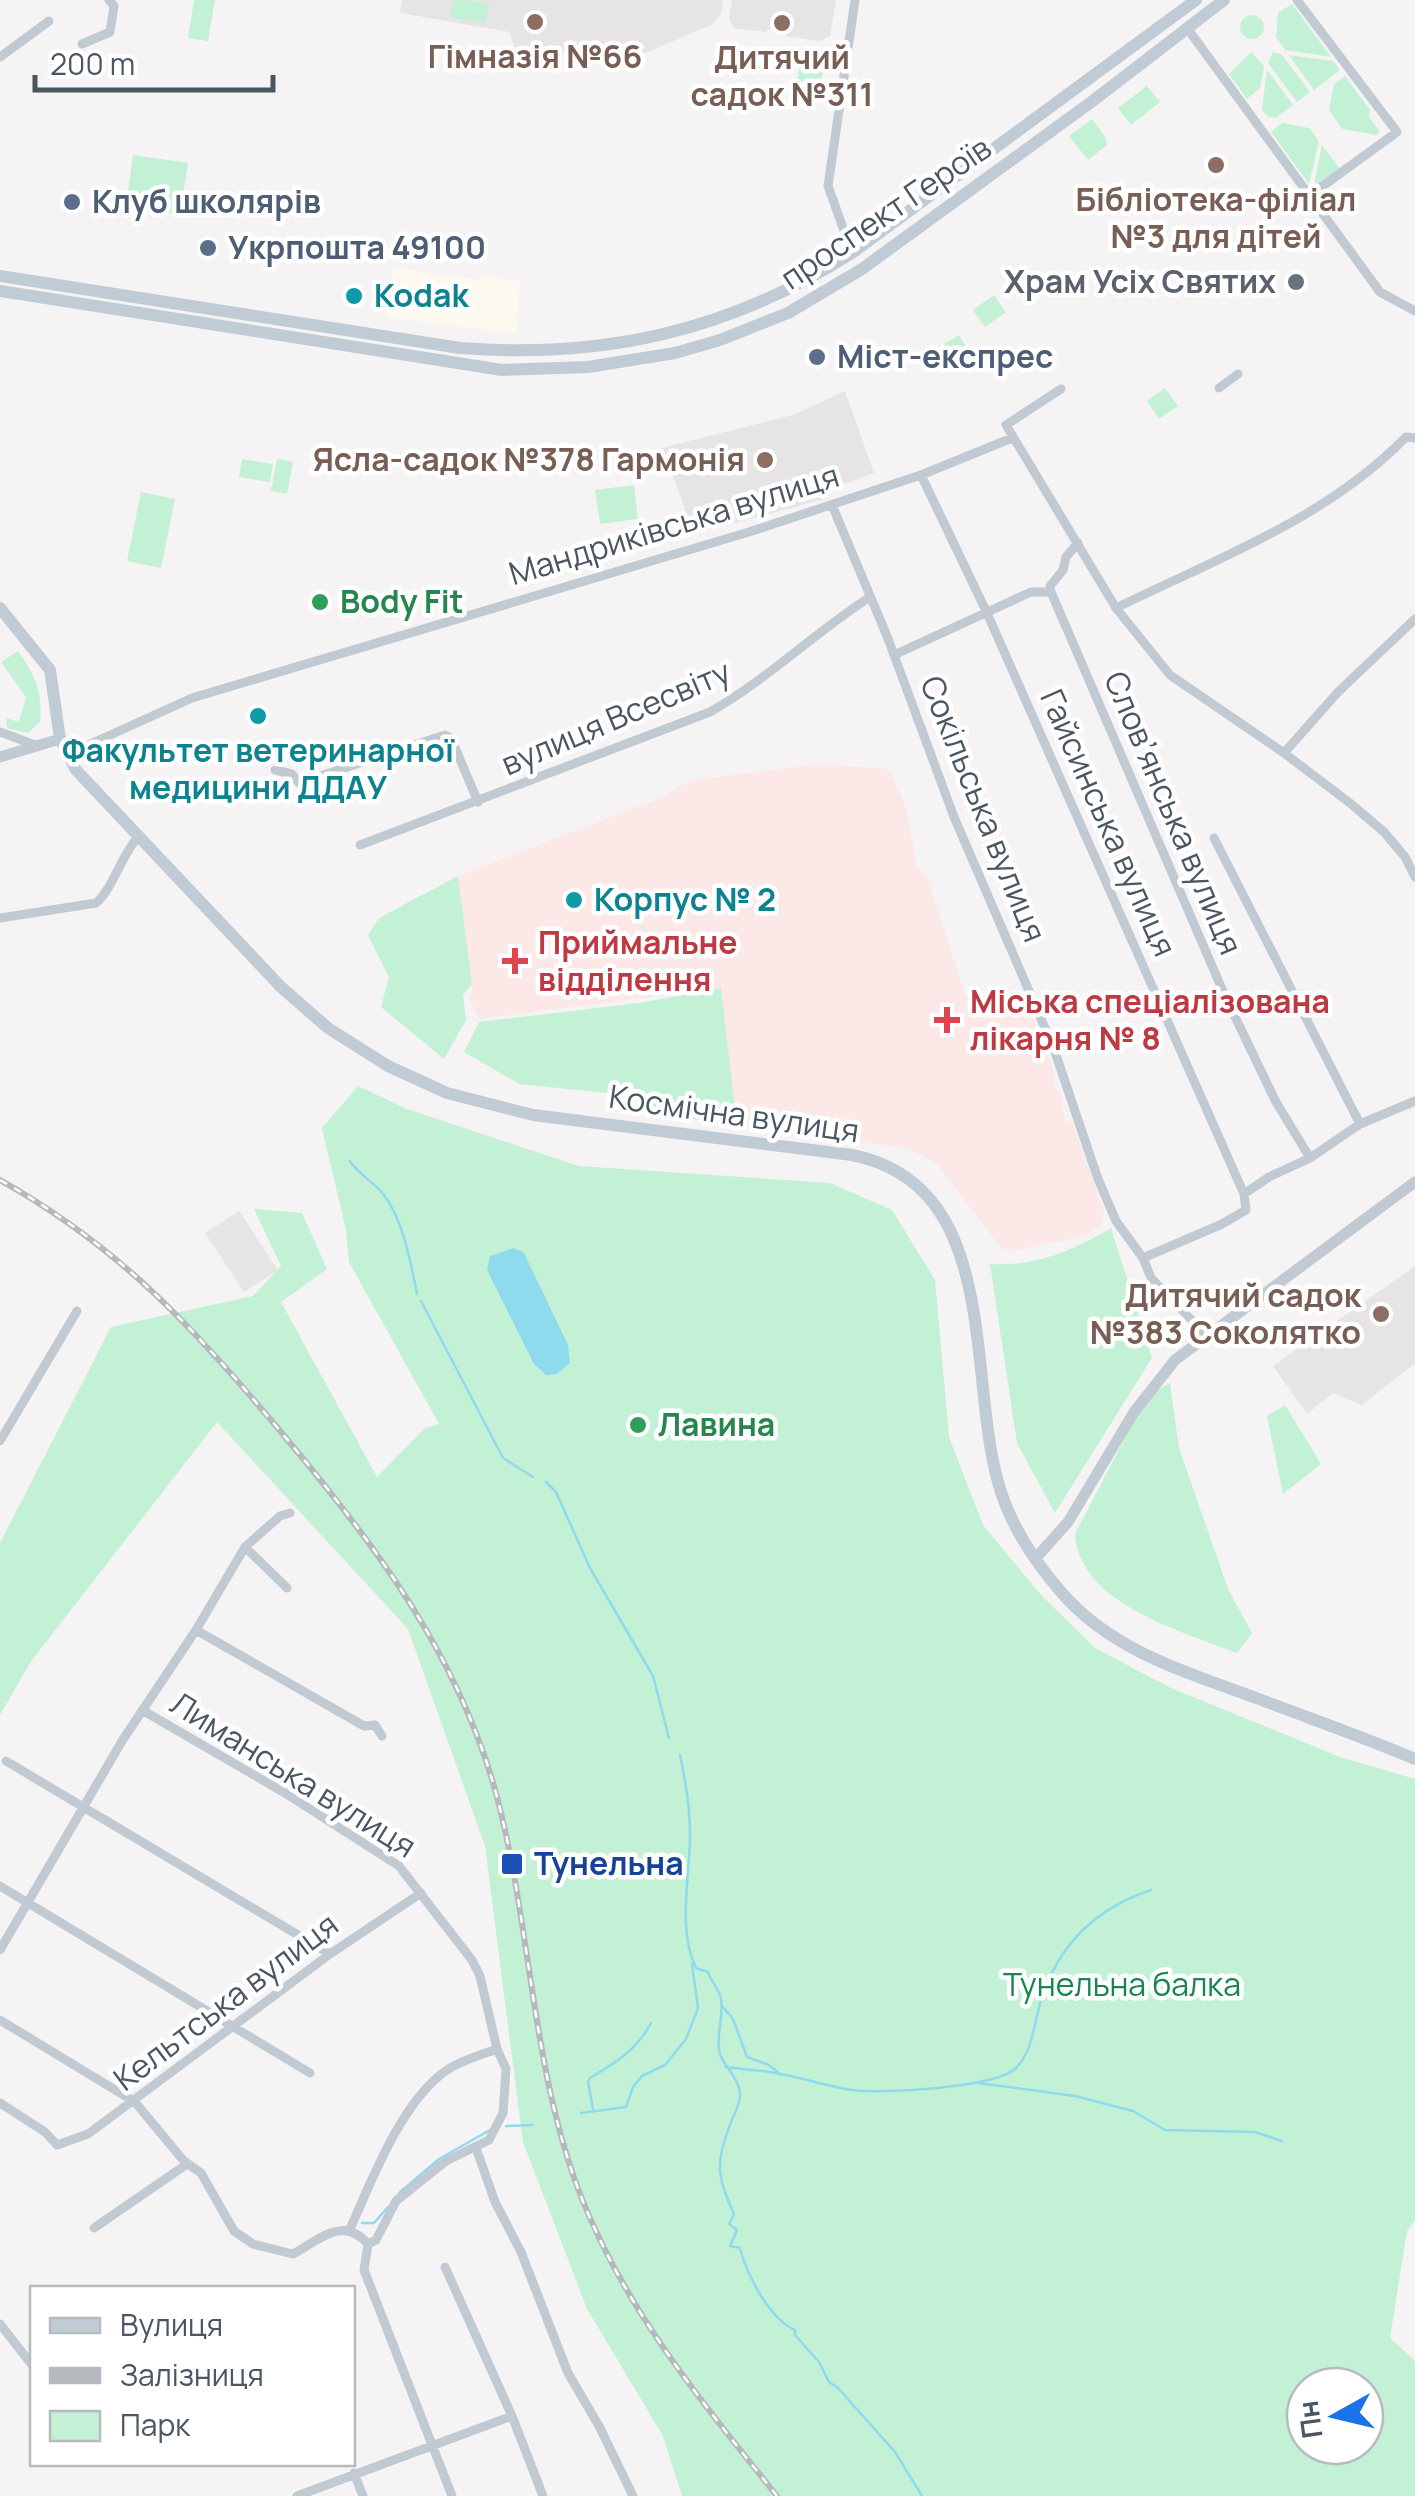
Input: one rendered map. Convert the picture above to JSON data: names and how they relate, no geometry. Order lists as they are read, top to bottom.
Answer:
{
  "streets": {
    "main road": ["проспект Героїв", "Космічна вулиця"],
    "street": [
      "Мандриківська вулиця",
      "вулиця Всесвіту",
      "Сокільська вулиця",
      "Словʼянська вулиця",
      "Гайсинська вулиця",
      "Лиманська вулиця",
      "Кельтська вулиця"
    ]
  },
  "crossings": [
    ["Мандриківська вулиця", "Сокільська вулиця"],
    ["Мандриківська вулиця", "Гайсинська вулиця"],
    ["Мандриківська вулиця", "Космічна вулиця"],
    ["вулиця Всесвіту", "Сокільська вулиця"],
    ["Лиманська вулиця", "Кельтська вулиця"]
  ],
  "parks": ["Тунельна балка"],
  "places": {
    "other": [
      "Гімназія №66",
      "Дитячий садок №311",
      "Бібліотека-філіал №3 для дітей",
      "Клуб школярів",
      "Укрпошта 49100",
      "Храм Усіх Святих",
      "Kodak",
      "Міст-експрес",
      "Ясла-садок №378 Гармонія",
      "Body Fit",
      "Факультет ветеринарної медицини ДДАУ",
      "Корпус № 2",
      "Дитячий садок №383 Соколятко",
      "Лавина"
    ],
    "health": ["Приймальне відділення", "Міська спеціалізована лікарня № 8"],
    "transit": ["Тунельна"]
  },
  "legend": ["Вулиця", "Залізниця", "Парк"],
  "scale_bar": "200 m",
  "north": "left"
}
